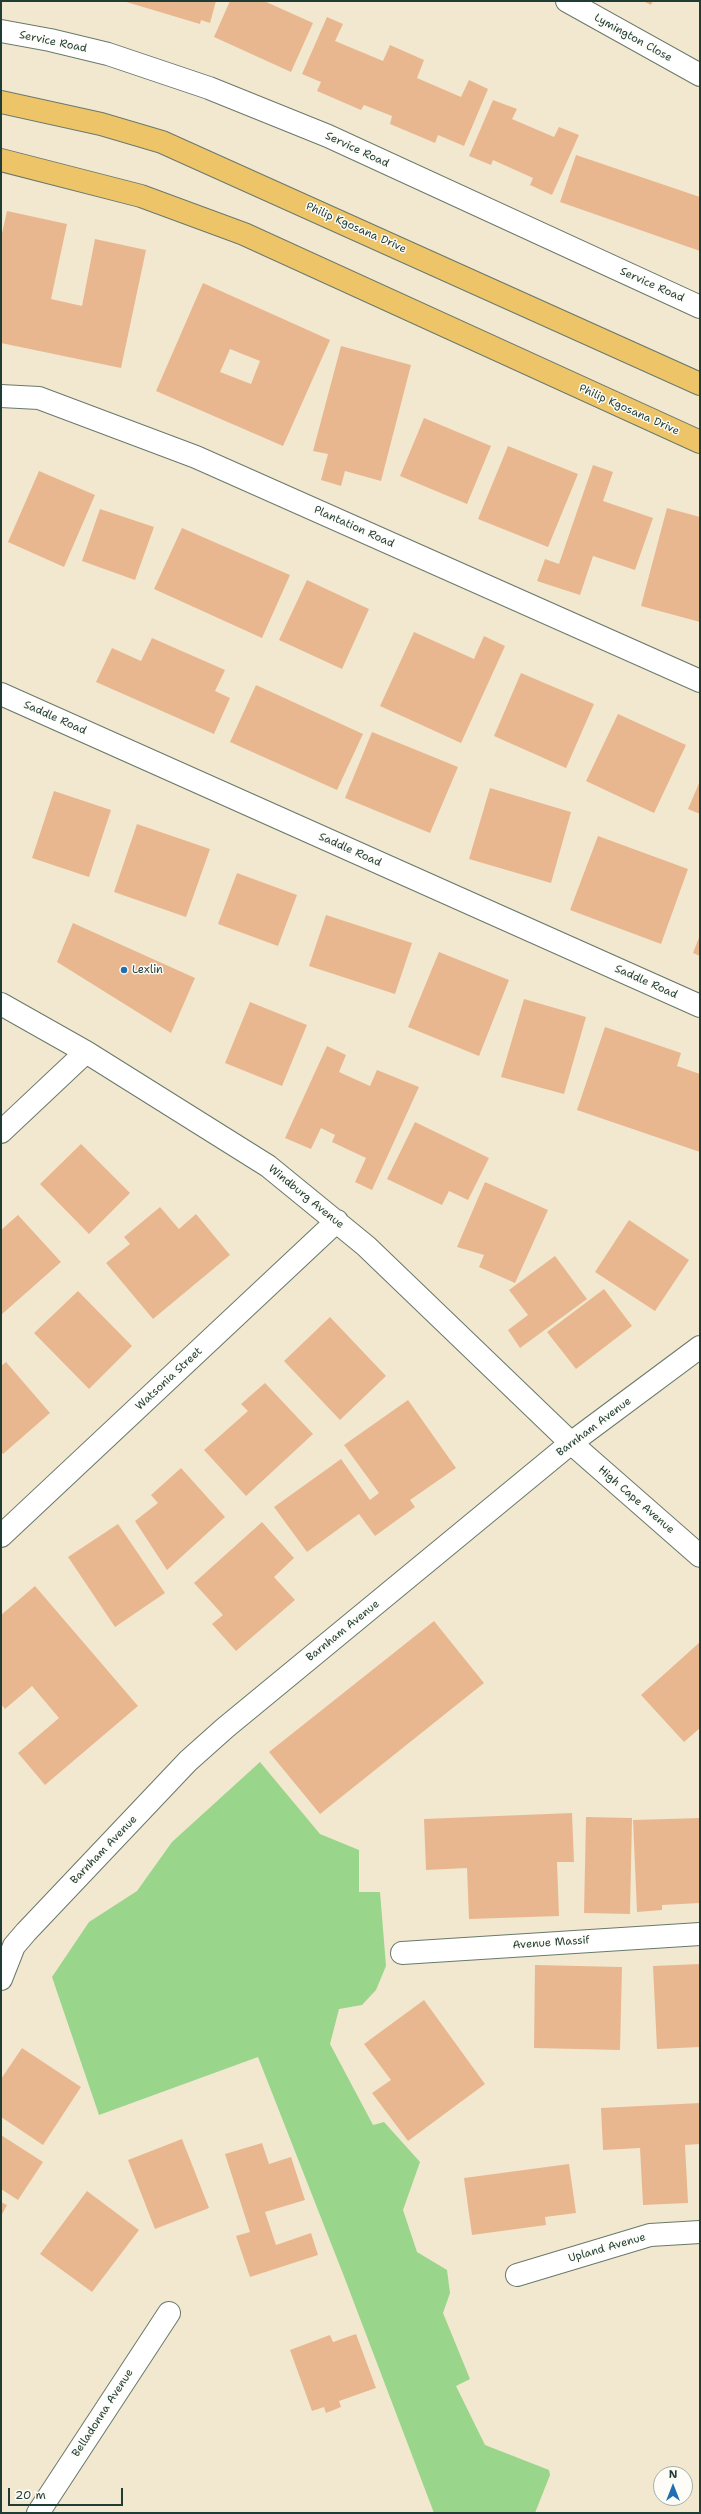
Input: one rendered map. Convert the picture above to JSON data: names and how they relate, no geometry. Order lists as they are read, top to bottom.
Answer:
{
  "streets": {
    "main road": ["Philip Kgosana Drive"],
    "street": [
      "Lymington Close",
      "Service Road",
      "Plantation Road",
      "Saddle Road",
      "Windburg Avenue",
      "Watsonia Street",
      "Barnham Avenue",
      "High Cape Avenue",
      "Avenue Massif",
      "Upland Avenue",
      "Belladonna Avenue"
    ]
  },
  "crossings": [
    ["Windburg Avenue", "Watsonia Street"],
    ["Windburg Avenue", "Barnham Avenue"],
    ["Windburg Avenue", "High Cape Avenue"],
    ["Barnham Avenue", "High Cape Avenue"]
  ],
  "places": ["Lexlin"],
  "scale_bar": "20 m",
  "north": "top"
}
